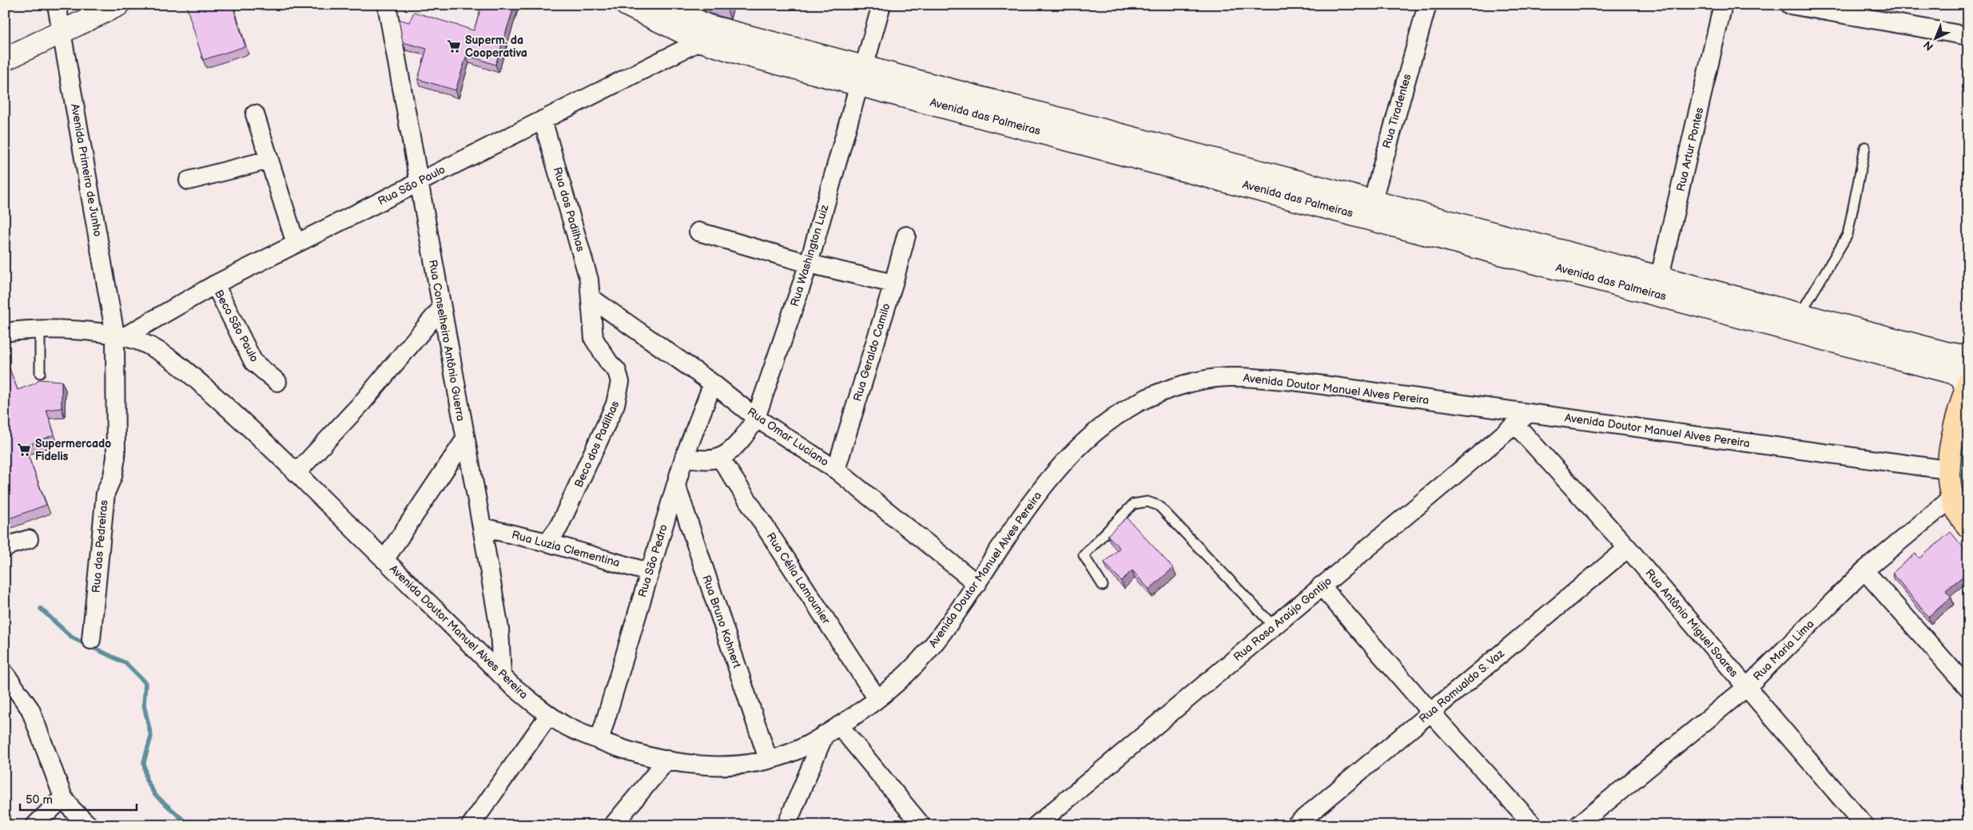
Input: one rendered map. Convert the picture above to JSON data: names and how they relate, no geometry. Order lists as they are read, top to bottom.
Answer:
{
  "streets": {
    "main road": ["Avenida das Palmeiras"],
    "street": [
      "Rua Tiradentes",
      "Rua Artur Pontes",
      "Avenida Primeiro de Junho",
      "Rua São Paulo",
      "Rua dos Padilhas",
      "Rua Washington Luiz",
      "Beco São Paulo",
      "Rua Conselheiro Antônio Guerra",
      "Rua Geraldo Camilo",
      "Avenida Doutor Manuel Alves Pereira",
      "Rua Omar Luciano",
      "Beco dos Padilhas",
      "Rua das Pedreiras",
      "Rua Luzia Clementina",
      "Rua São Pedro",
      "Rua Célia Lamounier",
      "Rua Rosa Araújo Gontijo",
      "Rua Bruno Kohnert",
      "Rua Antônio Miguel Soares",
      "Rua Maria Lima",
      "Rua Romualdo S. Vaz"
    ]
  },
  "crossings": [
    ["Rua Tiradentes", "Avenida das Palmeiras"],
    ["Avenida das Palmeiras", "Rua Artur Pontes"],
    ["Avenida das Palmeiras", "Rua São Paulo"],
    ["Avenida das Palmeiras", "Rua Washington Luiz"],
    ["Avenida Primeiro de Junho", "Rua São Paulo"],
    ["Avenida Primeiro de Junho", "Avenida Doutor Manuel Alves Pereira"],
    ["Avenida Primeiro de Junho", "Rua das Pedreiras"],
    ["Rua São Paulo", "Rua dos Padilhas"],
    ["Rua São Paulo", "Beco São Paulo"],
    ["Rua São Paulo", "Rua Conselheiro Antônio Guerra"],
    ["Rua São Paulo", "Avenida Doutor Manuel Alves Pereira"],
    ["Rua São Paulo", "Rua das Pedreiras"],
    ["Rua dos Padilhas", "Rua Omar Luciano"],
    ["Rua dos Padilhas", "Beco dos Padilhas"],
    ["Rua Washington Luiz", "Rua Omar Luciano"],
    ["Rua Washington Luiz", "Rua Célia Lamounier"],
    ["Rua Conselheiro Antônio Guerra", "Avenida Doutor Manuel Alves Pereira"],
    ["Rua Conselheiro Antônio Guerra", "Rua Luzia Clementina"],
    ["Rua Geraldo Camilo", "Rua Omar Luciano"],
    ["Avenida Doutor Manuel Alves Pereira", "Rua Omar Luciano"],
    ["Avenida Doutor Manuel Alves Pereira", "Rua das Pedreiras"],
    ["Avenida Doutor Manuel Alves Pereira", "Rua São Pedro"],
    ["Avenida Doutor Manuel Alves Pereira", "Rua Célia Lamounier"],
    ["Avenida Doutor Manuel Alves Pereira", "Rua Rosa Araújo Gontijo"],
    ["Avenida Doutor Manuel Alves Pereira", "Rua Bruno Kohnert"],
    ["Avenida Doutor Manuel Alves Pereira", "Rua Antônio Miguel Soares"],
    ["Rua Omar Luciano", "Beco dos Padilhas"],
    ["Rua Omar Luciano", "Rua São Pedro"],
    ["Beco dos Padilhas", "Rua Luzia Clementina"],
    ["Rua Luzia Clementina", "Rua São Pedro"],
    ["Rua São Pedro", "Rua Bruno Kohnert"],
    ["Rua Rosa Araújo Gontijo", "Rua Antônio Miguel Soares"],
    ["Rua Antônio Miguel Soares", "Rua Maria Lima"],
    ["Rua Antônio Miguel Soares", "Rua Romualdo S. Vaz"]
  ],
  "places": {
    "supermarket": ["Superm. da Cooperativa", "Supermercado Fidelis"]
  },
  "scale_bar": "50 m",
  "north": "bottom left"
}
